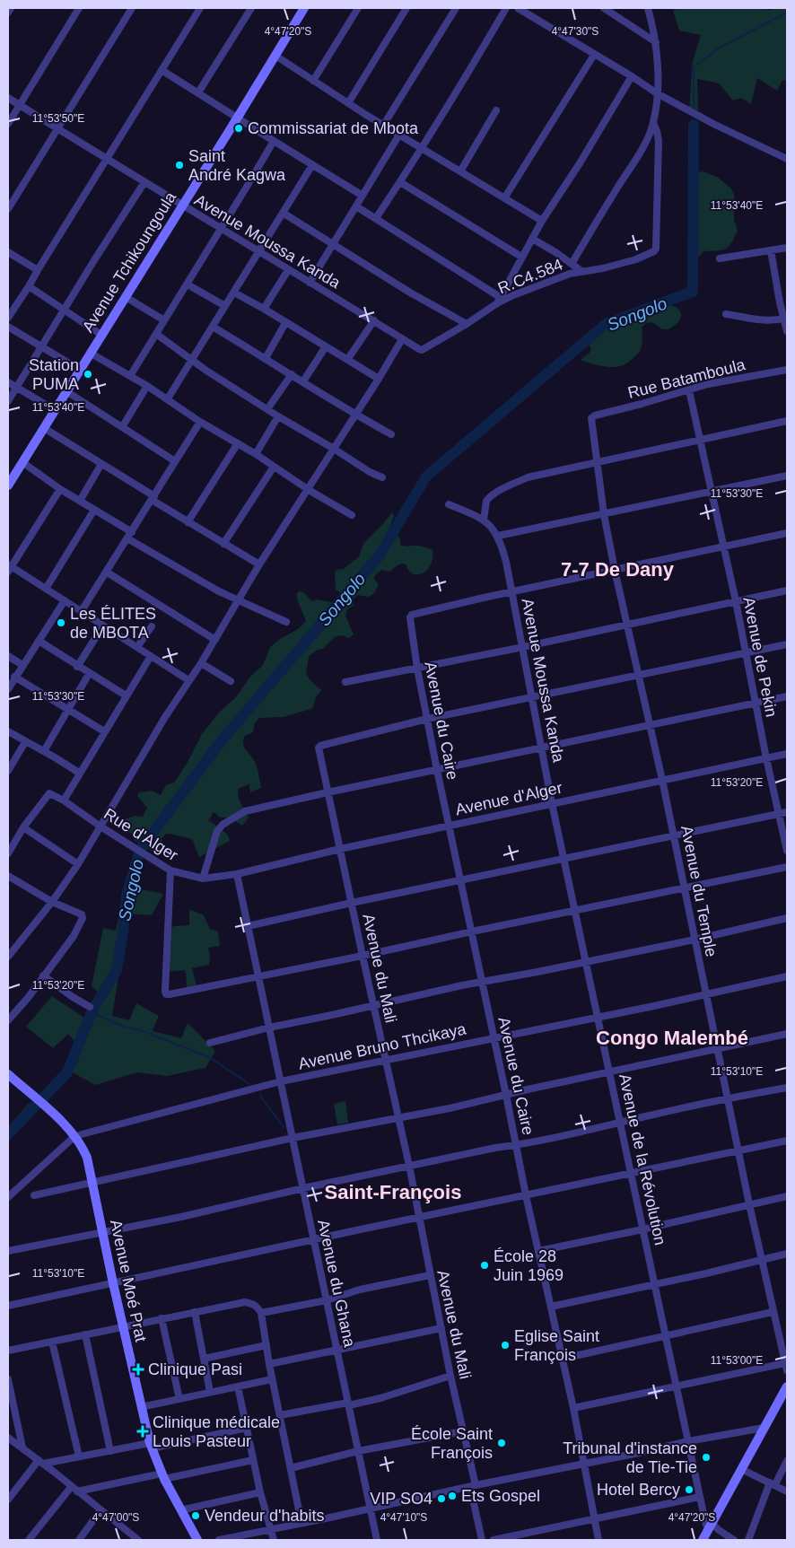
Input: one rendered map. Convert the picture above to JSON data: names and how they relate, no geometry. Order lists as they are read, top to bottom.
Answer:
{
  "streets": {
    "street": [
      "Avenue Moussa Kanda",
      "Avenue Tchikoungoula",
      "R.C4.584",
      "Rue Batamboula",
      "Avenue de Pekin",
      "Avenue du Caire",
      "Avenue d'Alger",
      "Rue d'Alger",
      "Avenue du Temple",
      "Avenue du Mali",
      "Avenue Bruno Thcikaya",
      "Avenue de la Révolution",
      "Avenue Moé Prat",
      "Avenue du Ghana"
    ]
  },
  "crossings": [
    ["Avenue Moussa Kanda", "Avenue Tchikoungoula"],
    ["Avenue Moussa Kanda", "R.C4.584"],
    ["Avenue Moussa Kanda", "Avenue du Caire"],
    ["Avenue Moussa Kanda", "Avenue d'Alger"],
    ["Avenue Moussa Kanda", "Avenue de la Révolution"],
    ["Rue Batamboula", "Avenue de Pekin"],
    ["Rue Batamboula", "Avenue du Temple"],
    ["Avenue de Pekin", "Avenue d'Alger"],
    ["Avenue du Caire", "Avenue d'Alger"],
    ["Avenue du Caire", "Avenue du Mali"],
    ["Avenue du Caire", "Avenue Bruno Thcikaya"],
    ["Avenue d'Alger", "Rue d'Alger"],
    ["Avenue d'Alger", "Avenue du Temple"],
    ["Avenue d'Alger", "Avenue du Mali"],
    ["Avenue d'Alger", "Avenue de la Révolution"],
    ["Avenue d'Alger", "Avenue du Ghana"],
    ["Rue d'Alger", "Avenue du Ghana"],
    ["Avenue du Temple", "Avenue Bruno Thcikaya"],
    ["Avenue du Mali", "Avenue Bruno Thcikaya"],
    ["Avenue Bruno Thcikaya", "Avenue de la Révolution"],
    ["Avenue Bruno Thcikaya", "Avenue Moé Prat"],
    ["Avenue Bruno Thcikaya", "Avenue du Ghana"]
  ],
  "districts": ["7-7 De Dany", "Congo Malembé", "Saint-François"],
  "water": ["Songolo"],
  "places": {
    "other": [
      "Commissariat de Mbota",
      "Saint André Kagwa",
      "Station PUMA",
      "Les ÉLITES de MBOTA",
      "École 28 Juin 1969",
      "Eglise Saint François",
      "École Saint François",
      "Tribunal d'instance de Tie-Tie",
      "Hotel Bercy",
      "Ets Gospel",
      "VIP SO4",
      "Vendeur d'habits"
    ],
    "health": ["Clinique Pasi", "Clinique médicale Louis Pasteur"]
  },
  "coordinates": [
    "4°47'20\"S",
    "4°47'30\"S",
    "11°53'50\"E",
    "11°53'40\"E",
    "11°53'30\"E",
    "11°53'20\"E",
    "11°53'10\"E",
    "11°53'00\"E",
    "4°47'00\"S",
    "4°47'10\"S"
  ]
}
